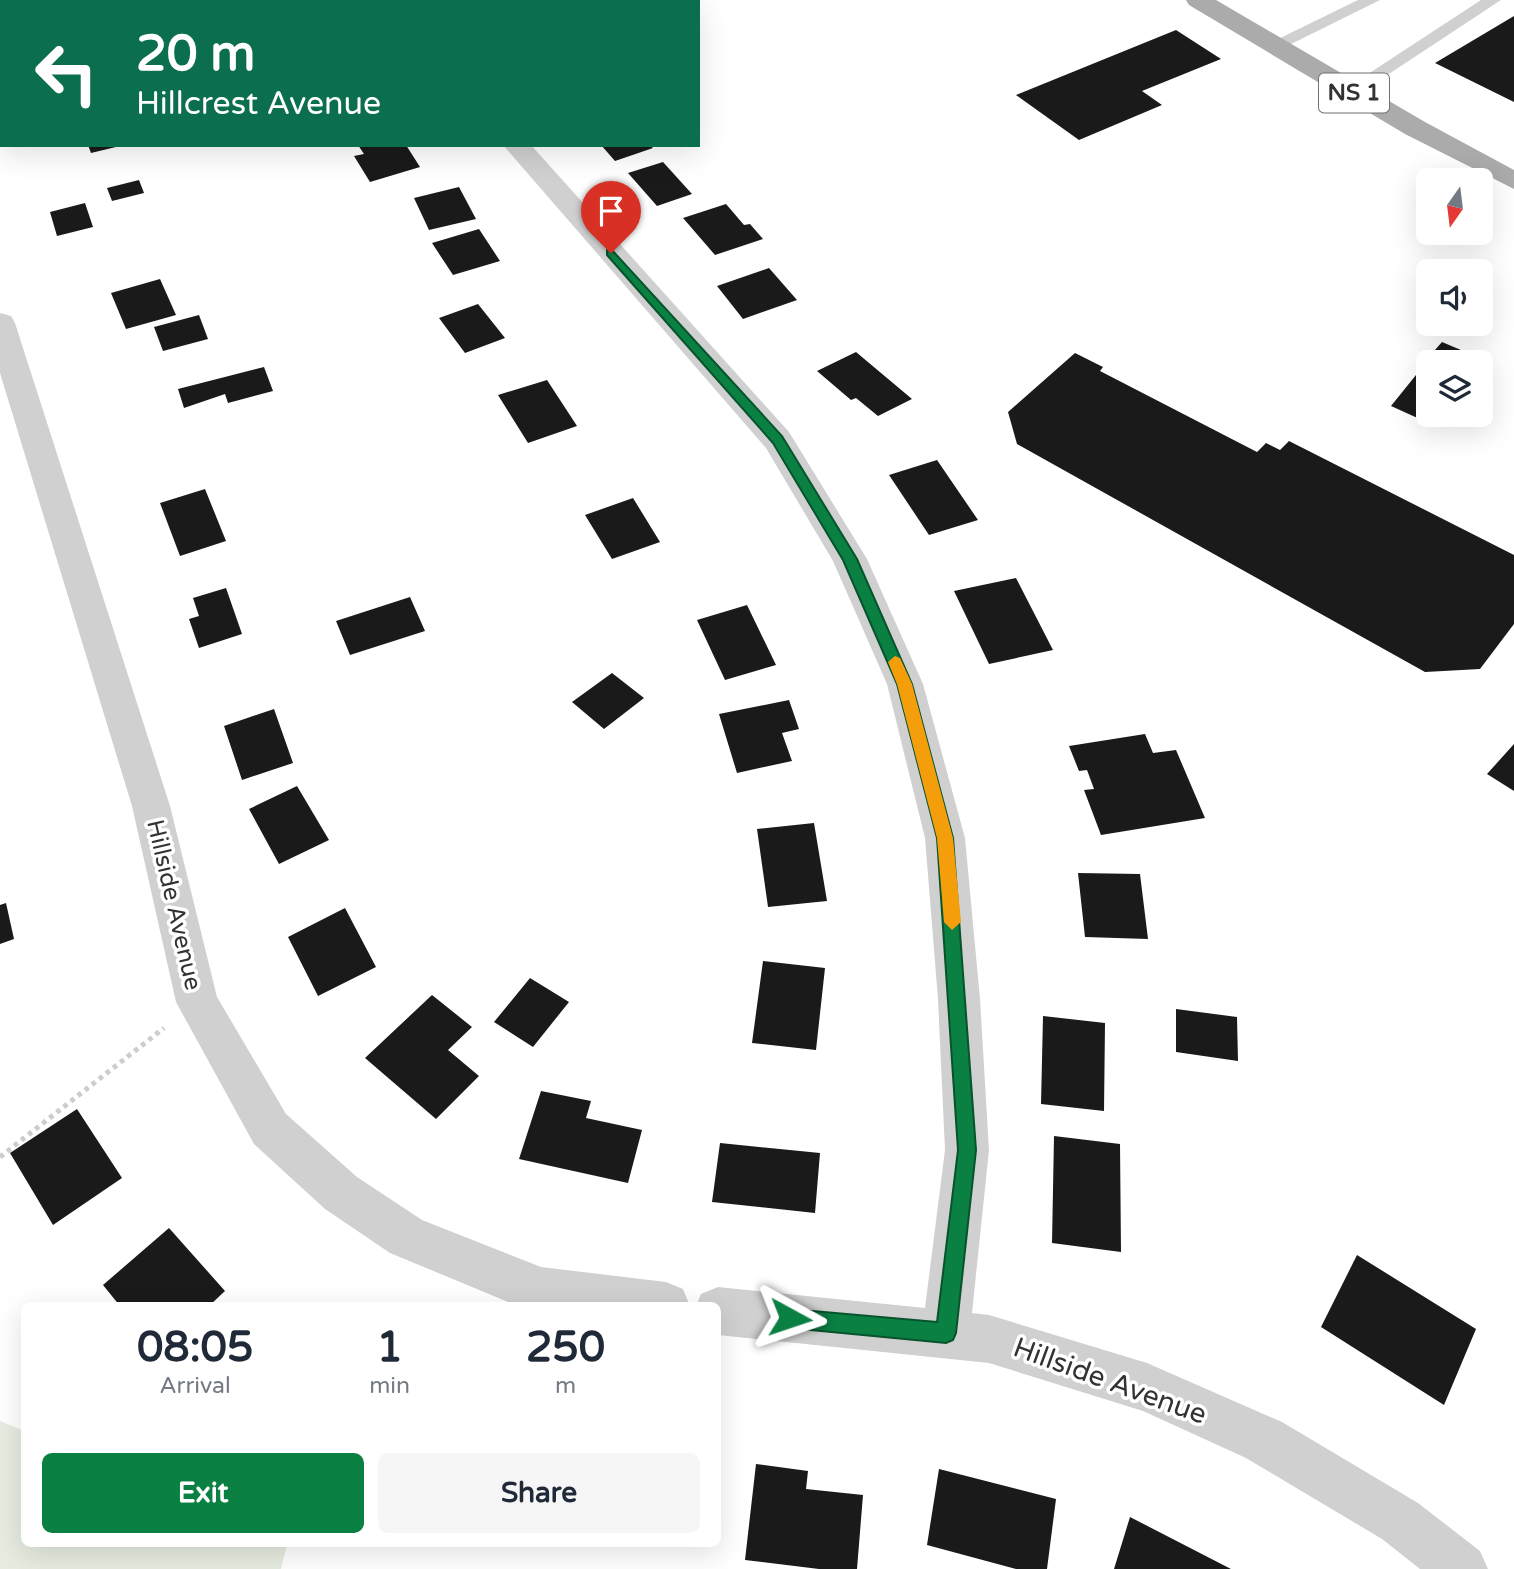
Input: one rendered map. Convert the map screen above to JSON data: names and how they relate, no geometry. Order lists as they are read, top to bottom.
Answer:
{
  "streets": {
    "main road": ["NS 1"],
    "street": ["Hillside Avenue"]
  },
  "north": "bottom",
  "page": {
    "turn": ["20 m", "Hillcrest Avenue"],
    "eta": [
      "08:05",
      "Arrival",
      "1",
      "min",
      "250",
      "m"
    ],
    "buttons": ["Exit", "Share"]
  }
}
